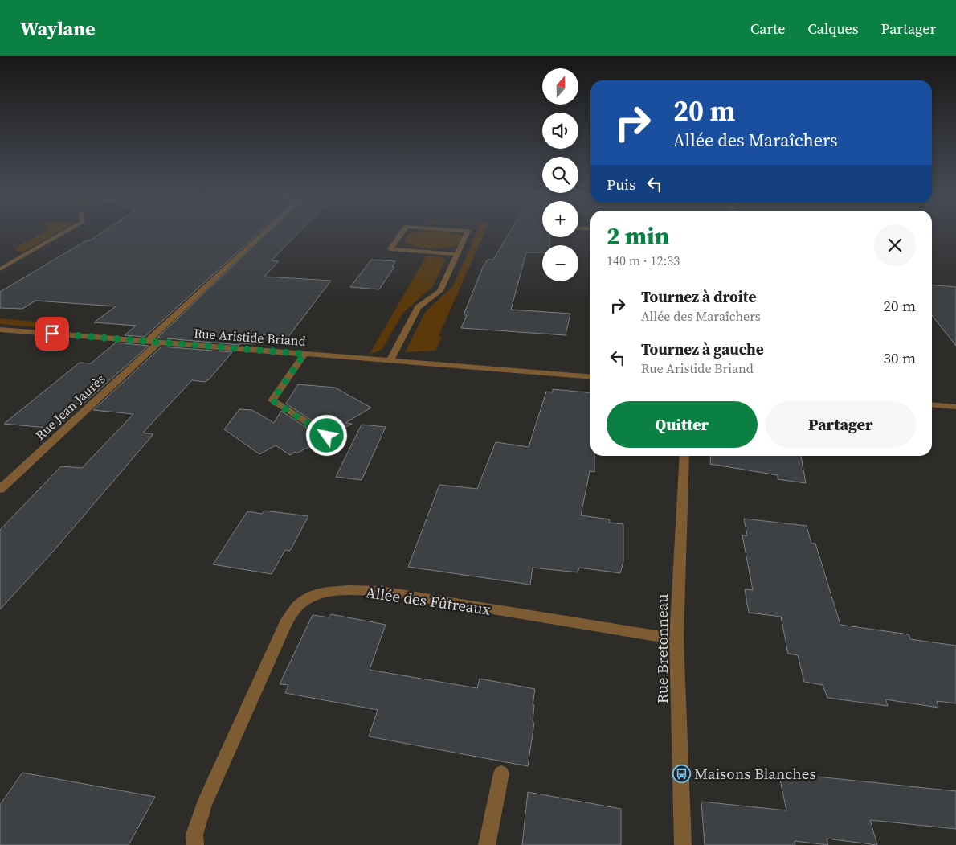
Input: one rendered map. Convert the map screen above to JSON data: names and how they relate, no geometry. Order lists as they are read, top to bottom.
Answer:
{
  "streets": {
    "street": [
      "Rue Aristide Briand",
      "Rue Jean Jaurès",
      "Allée des Fûtreaux",
      "Rue Bretonneau"
    ]
  },
  "crossings": [
    ["Rue Aristide Briand", "Rue Jean Jaurès"],
    ["Allée des Fûtreaux", "Rue Bretonneau"]
  ],
  "places": {
    "bus stop": ["Maisons Blanches"]
  },
  "north": "top",
  "page": {
    "header": "Waylane",
    "nav": ["Carte", "Calques", "Partager"],
    "map_buttons": ["+", "−"],
    "turn": ["20 m", "Allée des Maraîchers"],
    "then": "Puis",
    "heading": ["2 min", "140 m · 12:33"],
    "list": [
      {
        "name": "Tournez à droite",
        "note": "Allée des Maraîchers",
        "value": "20 m"
      },
      {
        "name": "Tournez à gauche",
        "note": "Rue Aristide Briand",
        "value": "30 m"
      }
    ],
    "buttons": ["Quitter", "Partager"]
  }
}
